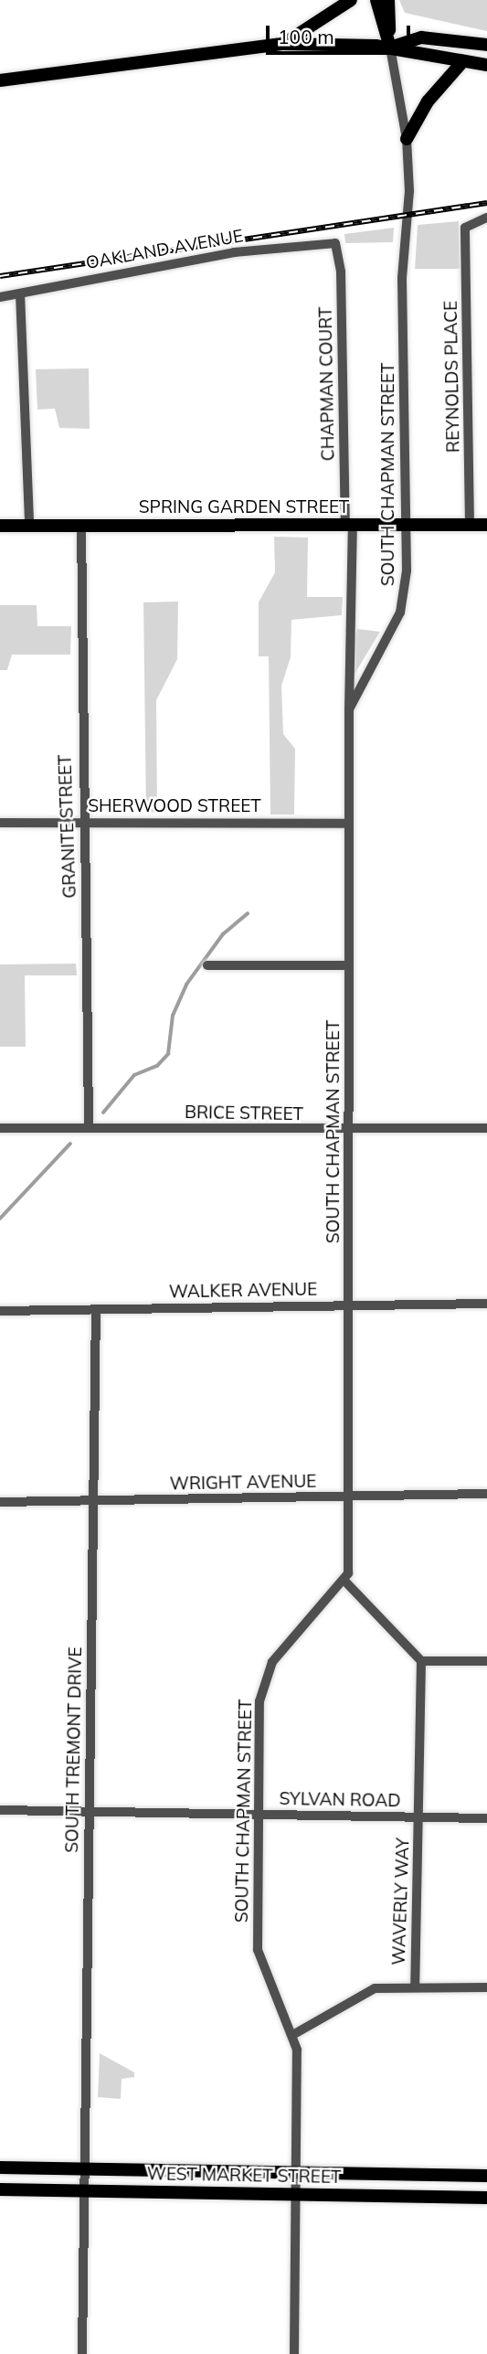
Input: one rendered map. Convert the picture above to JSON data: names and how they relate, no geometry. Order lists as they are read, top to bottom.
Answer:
{
  "streets": {
    "main road": ["SPRING GARDEN STREET", "WEST MARKET STREET"],
    "street": [
      "OAKLAND AVENUE",
      "REYNOLDS PLACE",
      "CHAPMAN COURT",
      "SOUTH CHAPMAN STREET",
      "SHERWOOD STREET",
      "GRANITE STREET",
      "BRICE STREET",
      "WALKER AVENUE",
      "WRIGHT AVENUE",
      "SOUTH TREMONT DRIVE",
      "SYLVAN ROAD",
      "WAVERLY WAY"
    ]
  },
  "crossings": [
    ["OAKLAND AVENUE", "CHAPMAN COURT"],
    ["REYNOLDS PLACE", "SPRING GARDEN STREET"],
    ["CHAPMAN COURT", "SOUTH CHAPMAN STREET"],
    ["CHAPMAN COURT", "SPRING GARDEN STREET"],
    ["SOUTH CHAPMAN STREET", "SPRING GARDEN STREET"],
    ["SOUTH CHAPMAN STREET", "SHERWOOD STREET"],
    ["SOUTH CHAPMAN STREET", "BRICE STREET"],
    ["SOUTH CHAPMAN STREET", "WALKER AVENUE"],
    ["SOUTH CHAPMAN STREET", "WRIGHT AVENUE"],
    ["SOUTH CHAPMAN STREET", "SYLVAN ROAD"],
    ["SOUTH CHAPMAN STREET", "WEST MARKET STREET"],
    ["SPRING GARDEN STREET", "GRANITE STREET"],
    ["SHERWOOD STREET", "GRANITE STREET"],
    ["GRANITE STREET", "BRICE STREET"],
    ["WALKER AVENUE", "SOUTH TREMONT DRIVE"],
    ["WRIGHT AVENUE", "SOUTH TREMONT DRIVE"],
    ["SOUTH TREMONT DRIVE", "SYLVAN ROAD"],
    ["SOUTH TREMONT DRIVE", "WEST MARKET STREET"],
    ["SYLVAN ROAD", "WAVERLY WAY"]
  ],
  "scale_bar": "100 m"
}
